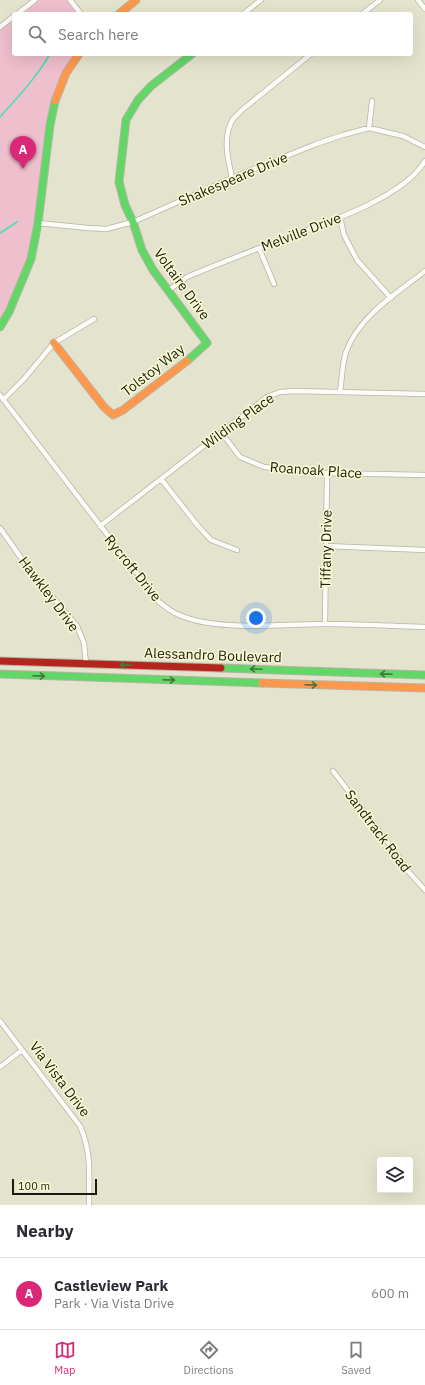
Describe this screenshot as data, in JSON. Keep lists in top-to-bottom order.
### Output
{
  "streets": {
    "street": [
      "Shakespeare Drive",
      "Melville Drive",
      "Voltaire Drive",
      "Tolstoy Way",
      "Wilding Place",
      "Roanoak Place",
      "Tiffany Drive",
      "Rycroft Drive",
      "Hawkley Drive",
      "Alessandro Boulevard",
      "Sandtrack Road",
      "Via Vista Drive"
    ]
  },
  "crossings": [
    ["Shakespeare Drive", "Voltaire Drive"],
    ["Melville Drive", "Voltaire Drive"],
    ["Voltaire Drive", "Tolstoy Way"],
    ["Wilding Place", "Roanoak Place"],
    ["Wilding Place", "Rycroft Drive"],
    ["Roanoak Place", "Tiffany Drive"],
    ["Tiffany Drive", "Rycroft Drive"],
    ["Hawkley Drive", "Alessandro Boulevard"]
  ],
  "scale_bar": "100 m",
  "page": {
    "search": "Search here",
    "pins": "A",
    "scale": "100 m",
    "heading": "Nearby",
    "list": [
      {
        "mark": "A",
        "name": "Castleview Park",
        "note": "Park · Via Vista Drive",
        "value": "600 m"
      }
    ],
    "nav": ["Map", "Directions", "Saved"]
  }
}
